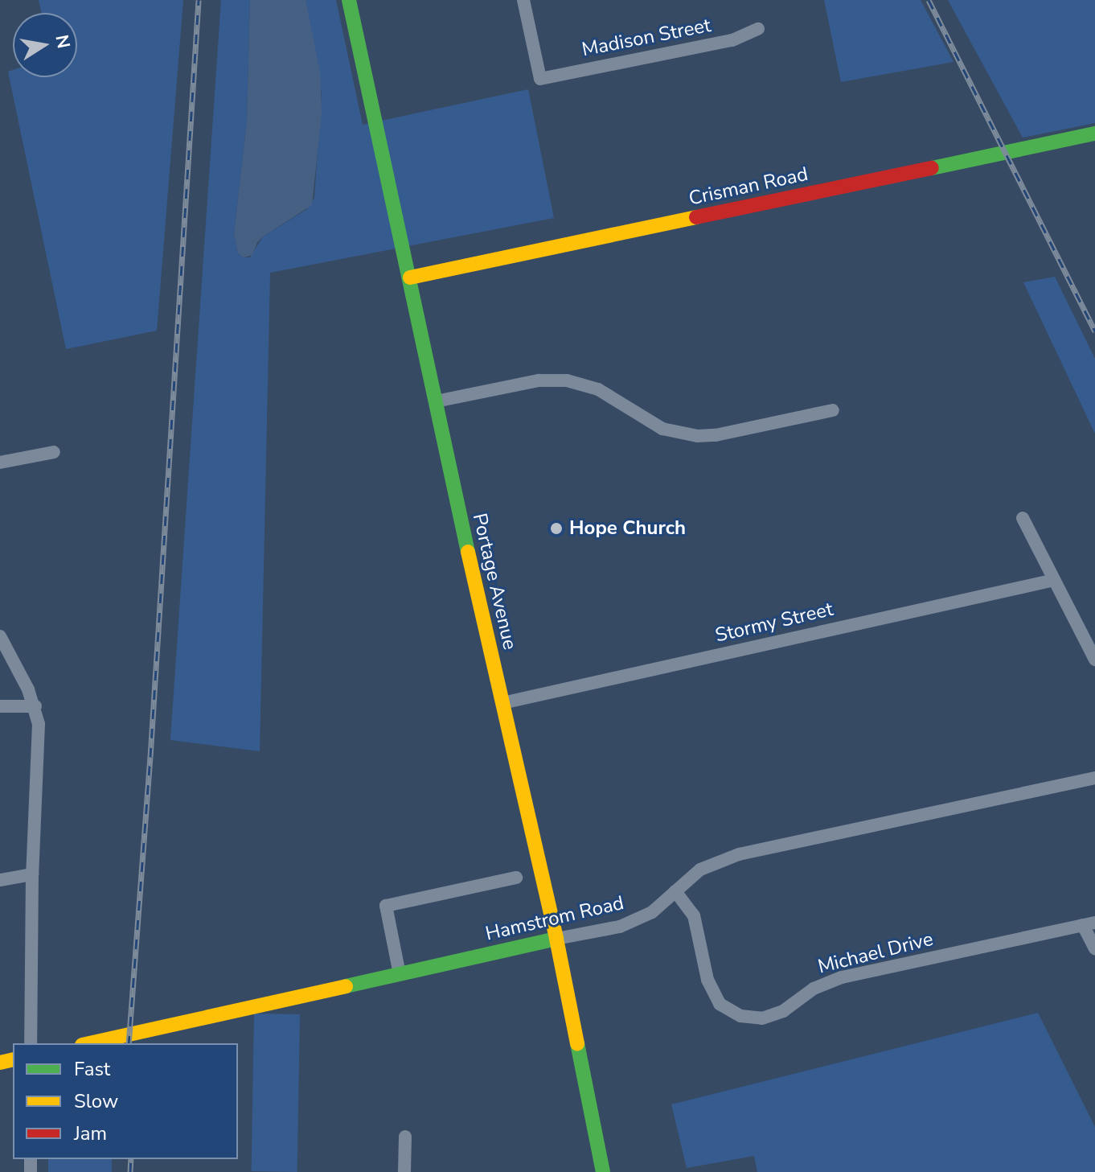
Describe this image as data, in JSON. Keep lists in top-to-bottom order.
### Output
{
  "streets": {
    "street": [
      "Madison Street",
      "Crisman Road",
      "Portage Avenue",
      "Stormy Street",
      "Hamstrom Road",
      "Michael Drive"
    ]
  },
  "crossings": [
    ["Crisman Road", "Portage Avenue"],
    ["Portage Avenue", "Stormy Street"],
    ["Portage Avenue", "Hamstrom Road"],
    ["Hamstrom Road", "Michael Drive"]
  ],
  "places": ["Hope Church"],
  "legend": ["Fast", "Slow", "Jam"],
  "north": "right"
}
